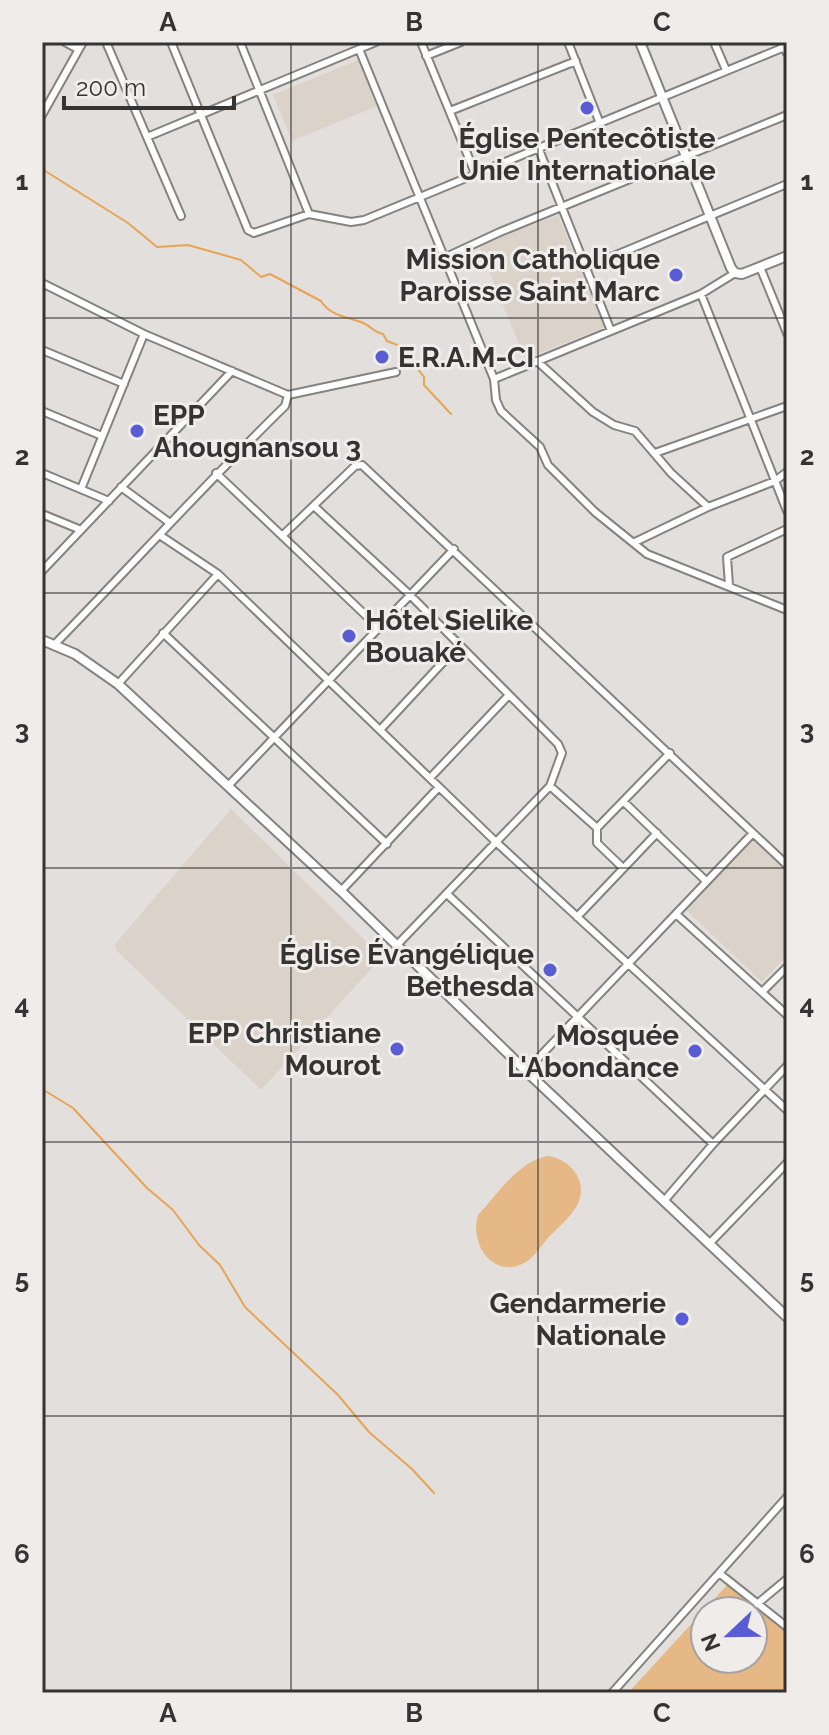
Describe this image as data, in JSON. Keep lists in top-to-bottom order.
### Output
{
  "places": [
    "Église Pentecôtiste Unie Internationale",
    "Mission Catholique Paroisse Saint Marc",
    "E.R.A.M-CI",
    "EPP Ahougnansou 3",
    "Hôtel Sielike Bouaké",
    "Église Évangélique Bethesda",
    "EPP Christiane Mourot",
    "Mosquée L'Abondance",
    "Gendarmerie Nationale"
  ],
  "scale_bar": "200 m",
  "north": "left",
  "grid": {
    "columns": ["A", "B", "C"],
    "rows": [
      "1",
      "2",
      "3",
      "4",
      "5",
      "6"
    ]
  }
}
